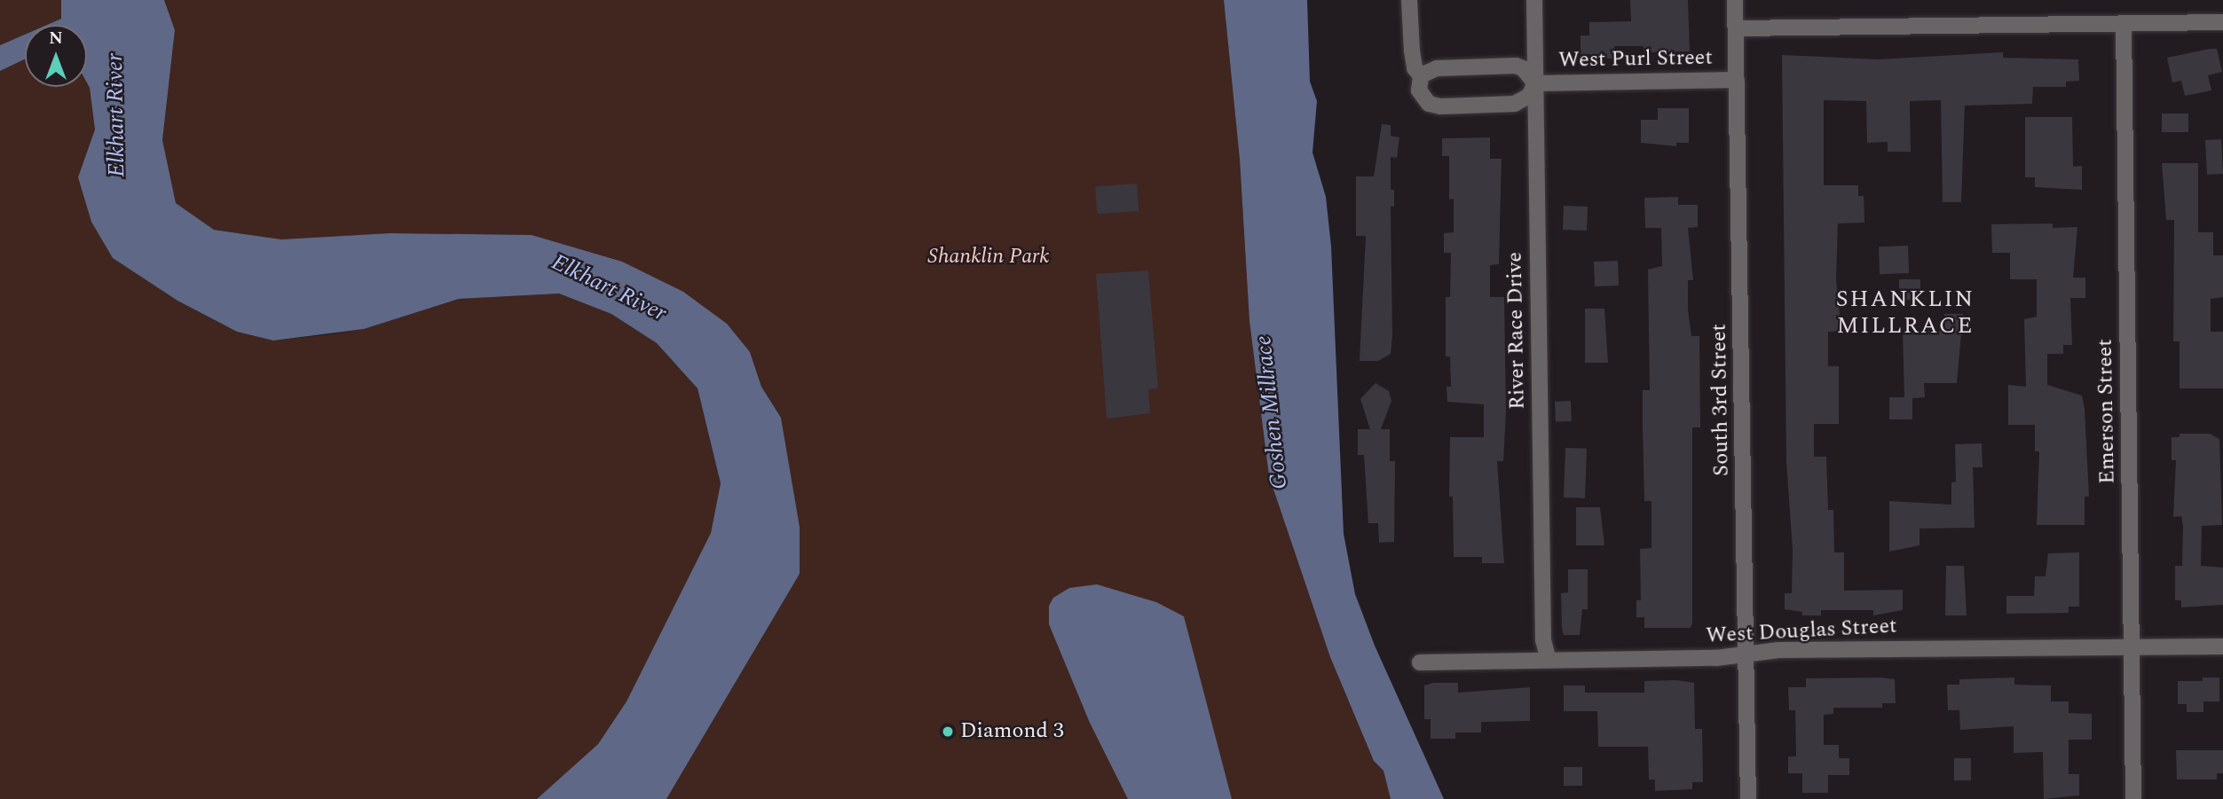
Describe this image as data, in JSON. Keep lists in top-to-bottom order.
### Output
{
  "streets": {
    "street": [
      "West Purl Street",
      "River Race Drive",
      "South 3rd Street",
      "Emerson Street",
      "West Douglas Street"
    ]
  },
  "crossings": [
    ["West Purl Street", "River Race Drive"],
    ["West Purl Street", "South 3rd Street"],
    ["West Purl Street", "Emerson Street"],
    ["River Race Drive", "West Douglas Street"],
    ["South 3rd Street", "West Douglas Street"],
    ["Emerson Street", "West Douglas Street"]
  ],
  "districts": ["SHANKLIN MILLRACE"],
  "water": ["Elkhart River", "Goshen Millrace"],
  "parks": ["Shanklin Park"],
  "places": ["Diamond 3"],
  "north": "top"
}
